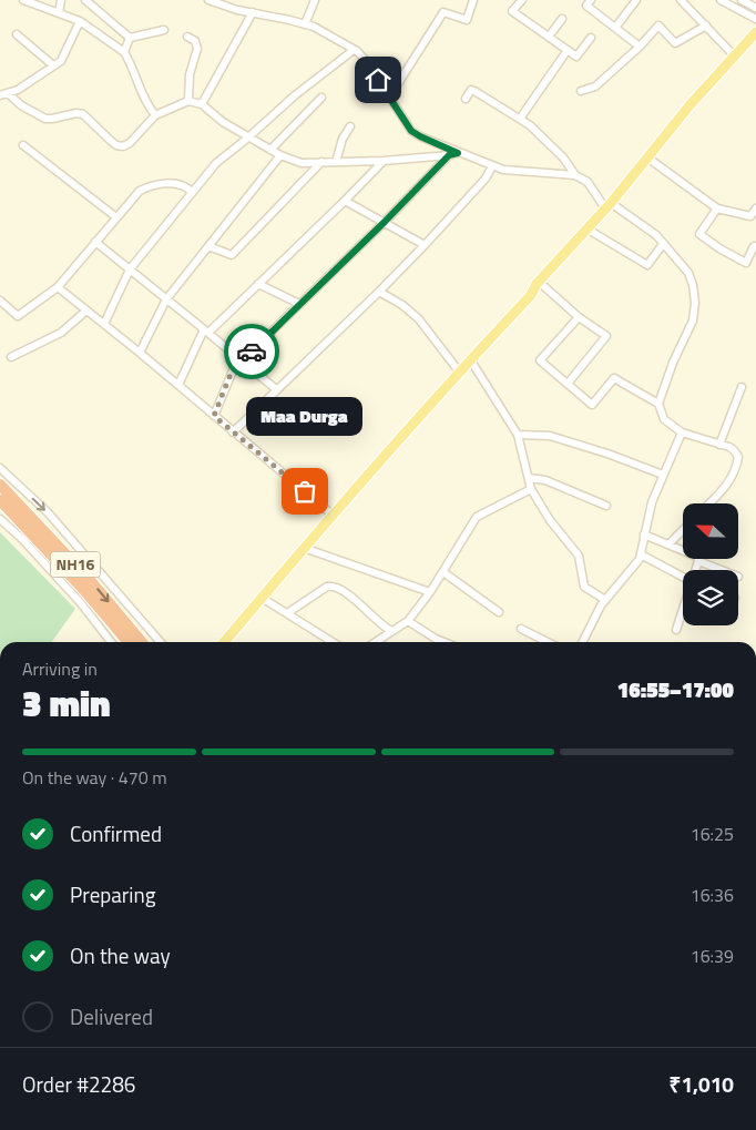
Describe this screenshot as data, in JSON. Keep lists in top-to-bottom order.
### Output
{
  "streets": {
    "highway": ["NH16"]
  },
  "places": ["Maa Durga"],
  "north": "left",
  "page": {
    "bubble": "Maa Durga",
    "heading": ["3 min", "Arriving in", "16:55–17:00"],
    "panel": ["Order #2286", "₹1,010"],
    "bar": "On the way · 470 m",
    "list": [
      ["Confirmed", "16:25"],
      ["Preparing", "16:36"],
      ["On the way", "16:39"],
      "Delivered"
    ]
  }
}
